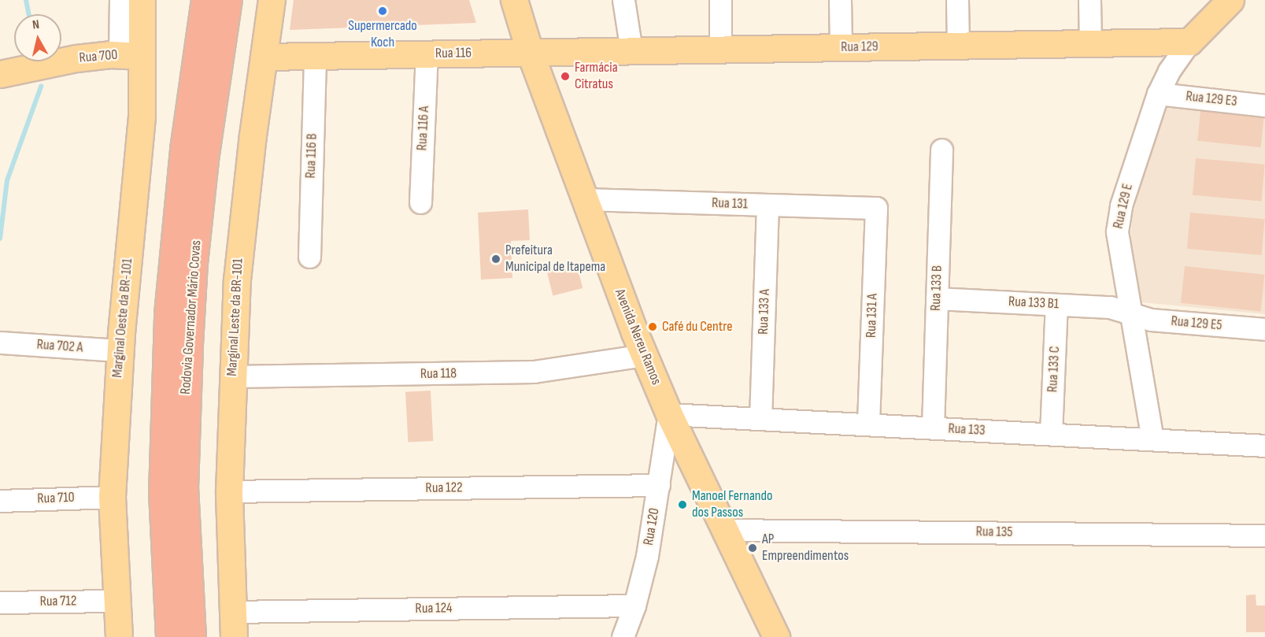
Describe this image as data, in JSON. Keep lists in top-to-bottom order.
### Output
{
  "streets": {
    "highway": ["Rodovia Governador Mário Covas"],
    "main road": [
      "Rua 129",
      "Rua 116",
      "Rua 700",
      "Rua 129 E",
      "Marginal Leste da BR-101",
      "Marginal Oeste da BR-101",
      "Avenida Nereu Ramos"
    ],
    "street": [
      "Rua 129 E3",
      "Rua 116 A",
      "Rua 116 B",
      "Rua 131",
      "Rua 133 B",
      "Rua 133 B1",
      "Rua 133 A",
      "Rua 131 A",
      "Rua 129 E5",
      "Rua 702 A",
      "Rua 133 C",
      "Rua 118",
      "Rua 133",
      "Rua 122",
      "Rua 710",
      "Rua 120",
      "Rua 135",
      "Rua 712",
      "Rua 124"
    ]
  },
  "crossings": [
    ["Rua 129", "Rua 116"],
    ["Rua 129", "Rua 129 E"],
    ["Rua 129", "Avenida Nereu Ramos"],
    ["Rua 116", "Rua 116 A"],
    ["Rua 116", "Rua 116 B"],
    ["Rua 116", "Marginal Leste da BR-101"],
    ["Rua 116", "Avenida Nereu Ramos"],
    ["Rua 700", "Marginal Oeste da BR-101"],
    ["Rua 129 E3", "Rua 129 E"],
    ["Rua 131", "Rua 133 A"],
    ["Rua 131", "Rua 131 A"],
    ["Rua 131", "Avenida Nereu Ramos"],
    ["Rua 129 E", "Rua 133 B1"],
    ["Rua 129 E", "Rua 129 E5"],
    ["Rua 129 E", "Rua 133"],
    ["Rua 133 B", "Rua 133 B1"],
    ["Rua 133 B", "Rua 133"],
    ["Rua 133 B1", "Rua 129 E5"],
    ["Rua 133 B1", "Rua 133 C"],
    ["Rua 133 A", "Rua 133"],
    ["Rua 131 A", "Rua 133"],
    ["Marginal Leste da BR-101", "Rua 118"],
    ["Marginal Leste da BR-101", "Rua 122"],
    ["Marginal Leste da BR-101", "Rua 124"],
    ["Marginal Oeste da BR-101", "Rua 702 A"],
    ["Marginal Oeste da BR-101", "Rua 710"],
    ["Marginal Oeste da BR-101", "Rua 712"],
    ["Avenida Nereu Ramos", "Rua 118"],
    ["Avenida Nereu Ramos", "Rua 133"],
    ["Avenida Nereu Ramos", "Rua 120"],
    ["Avenida Nereu Ramos", "Rua 135"],
    ["Rua 133 C", "Rua 133"],
    ["Rua 133", "Rua 120"],
    ["Rua 122", "Rua 120"],
    ["Rua 120", "Rua 124"]
  ],
  "places": [
    "Supermercado Koch",
    "Farmácia Citratus",
    "Prefeitura Municipal de Itapema",
    "Café du Centre",
    "Manoel Fernando dos Passos",
    "AP Empreendimentos"
  ],
  "north": "top"
}
